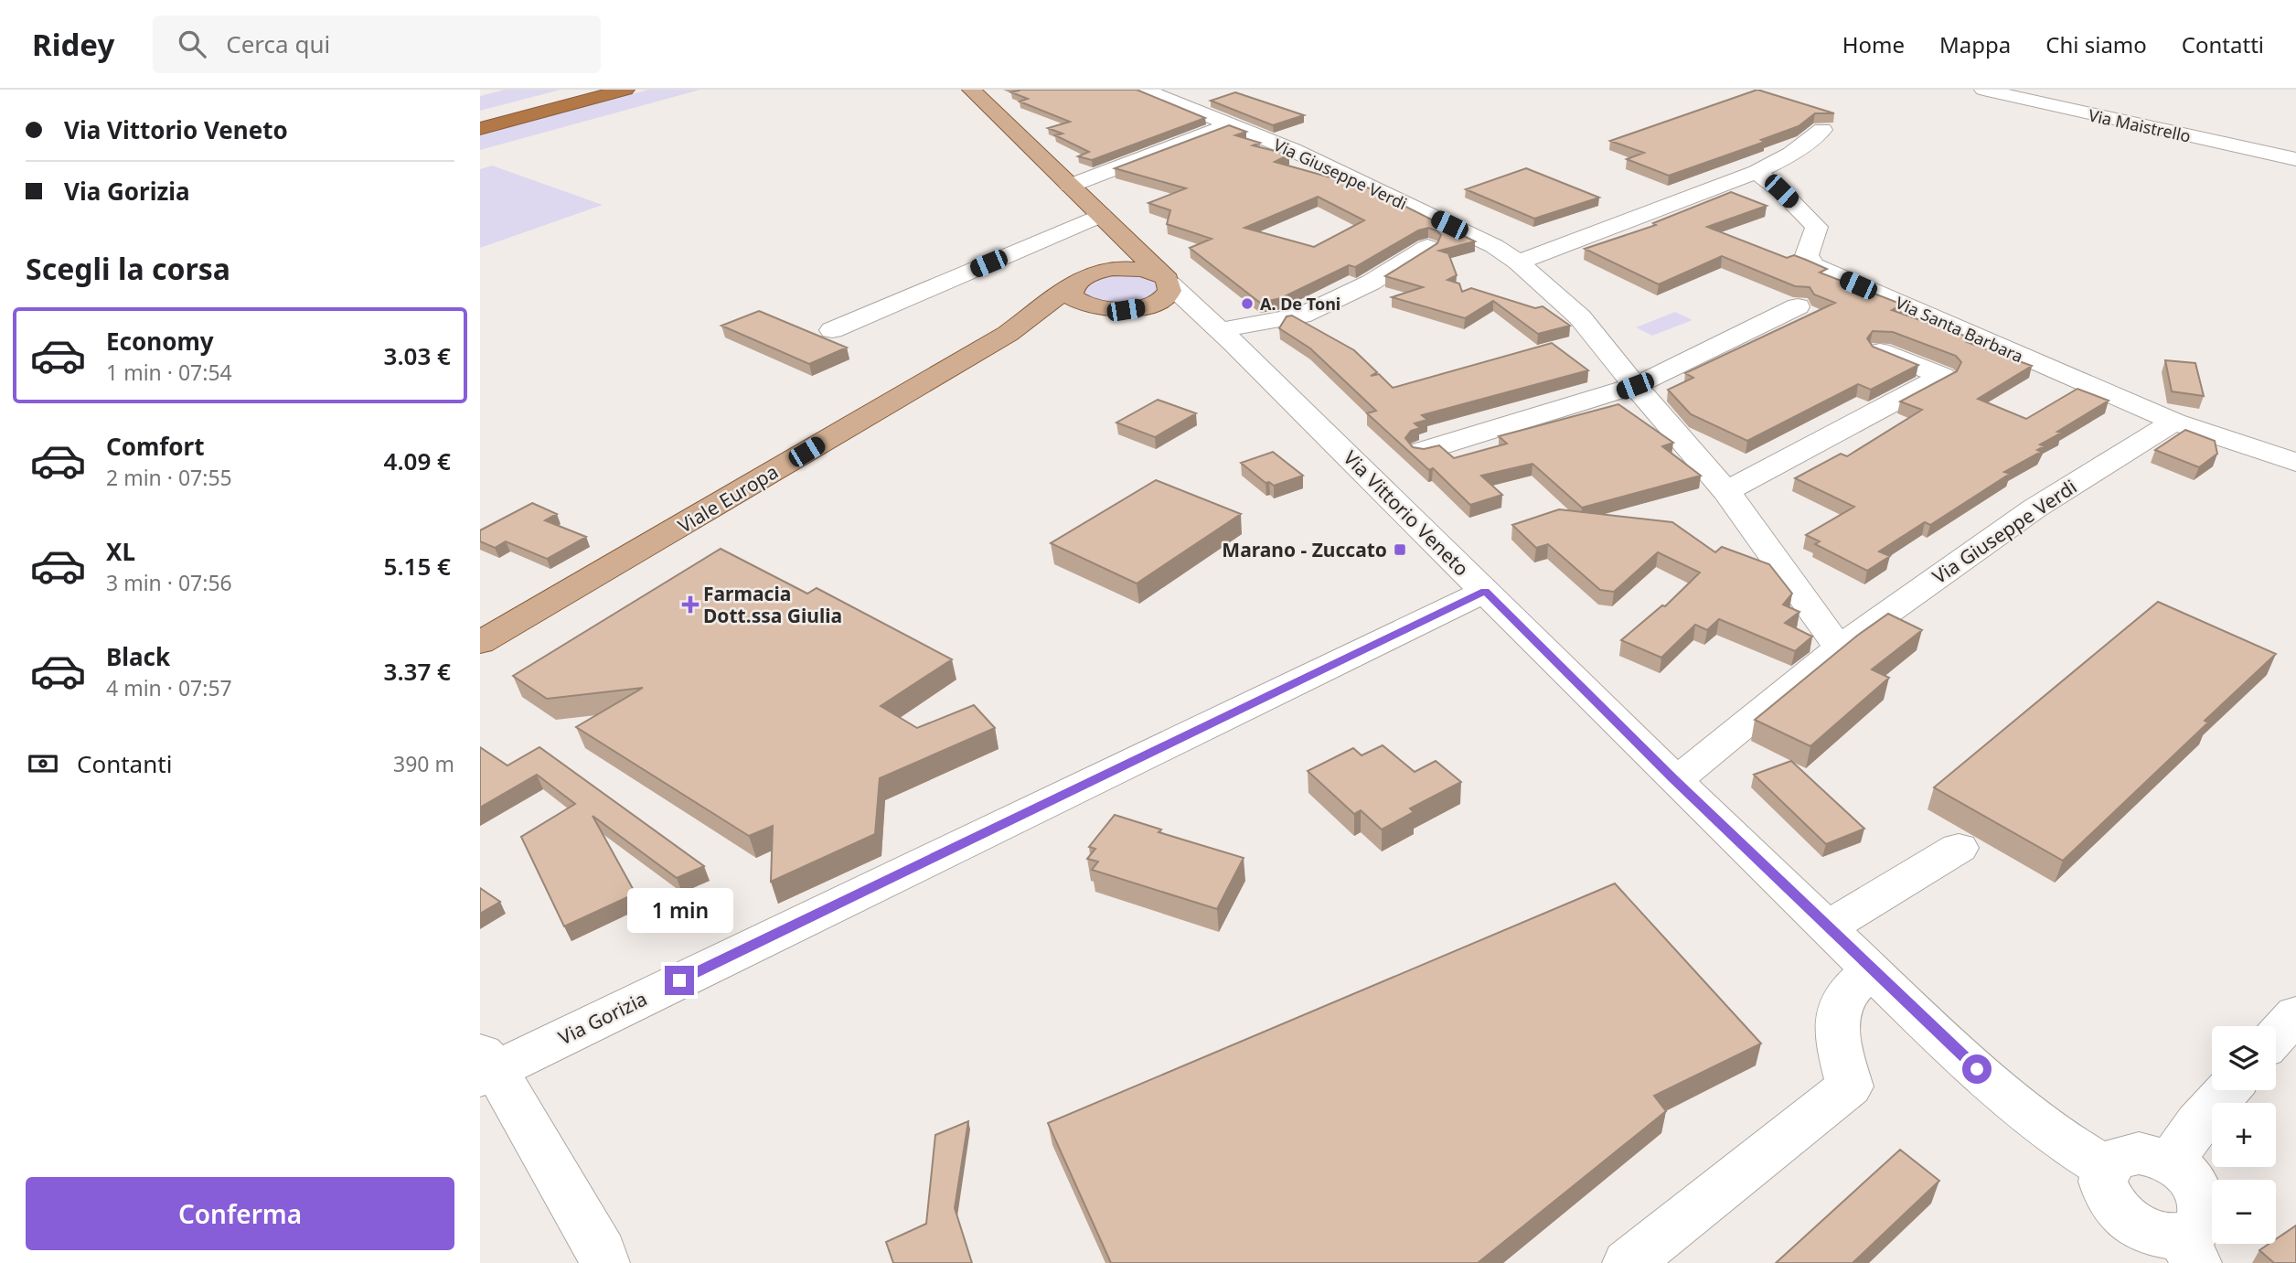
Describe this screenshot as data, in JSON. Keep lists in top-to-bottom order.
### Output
{
  "streets": {
    "main road": ["Viale Europa", "Via Vittorio Veneto"],
    "street": [
      "Via Maistrello",
      "Via Giuseppe Verdi",
      "Via Santa Barbara",
      "Via Gorizia"
    ]
  },
  "crossings": [
    ["Via Giuseppe Verdi", "Via Santa Barbara"],
    ["Via Giuseppe Verdi", "Via Vittorio Veneto"],
    ["Viale Europa", "Via Vittorio Veneto"],
    ["Via Vittorio Veneto", "Via Gorizia"]
  ],
  "places": {
    "other": ["A. De Toni"],
    "transit": ["Marano - Zuccato"],
    "health": ["Farmacia Dott.ssa Giulia"]
  },
  "page": {
    "header": "Ridey",
    "search": "Cerca qui",
    "nav": [
      "Home",
      "Mappa",
      "Chi siamo",
      "Contatti"
    ],
    "banner": ["Via Vittorio Veneto", "Via Gorizia"],
    "heading": "Scegli la corsa",
    "list": [
      {
        "name": "Economy",
        "note": "1 min · 07:54",
        "value": "3.03 €"
      },
      {
        "name": "Comfort",
        "note": "2 min · 07:55",
        "value": "4.09 €"
      },
      {
        "name": "XL",
        "note": "3 min · 07:56",
        "value": "5.15 €"
      },
      {
        "name": "Black",
        "note": "4 min · 07:57",
        "value": "3.37 €"
      }
    ],
    "pay": ["Contanti", "390 m"],
    "bubble": "1 min",
    "map_buttons": ["+", "−"],
    "buttons": "Conferma"
  }
}
